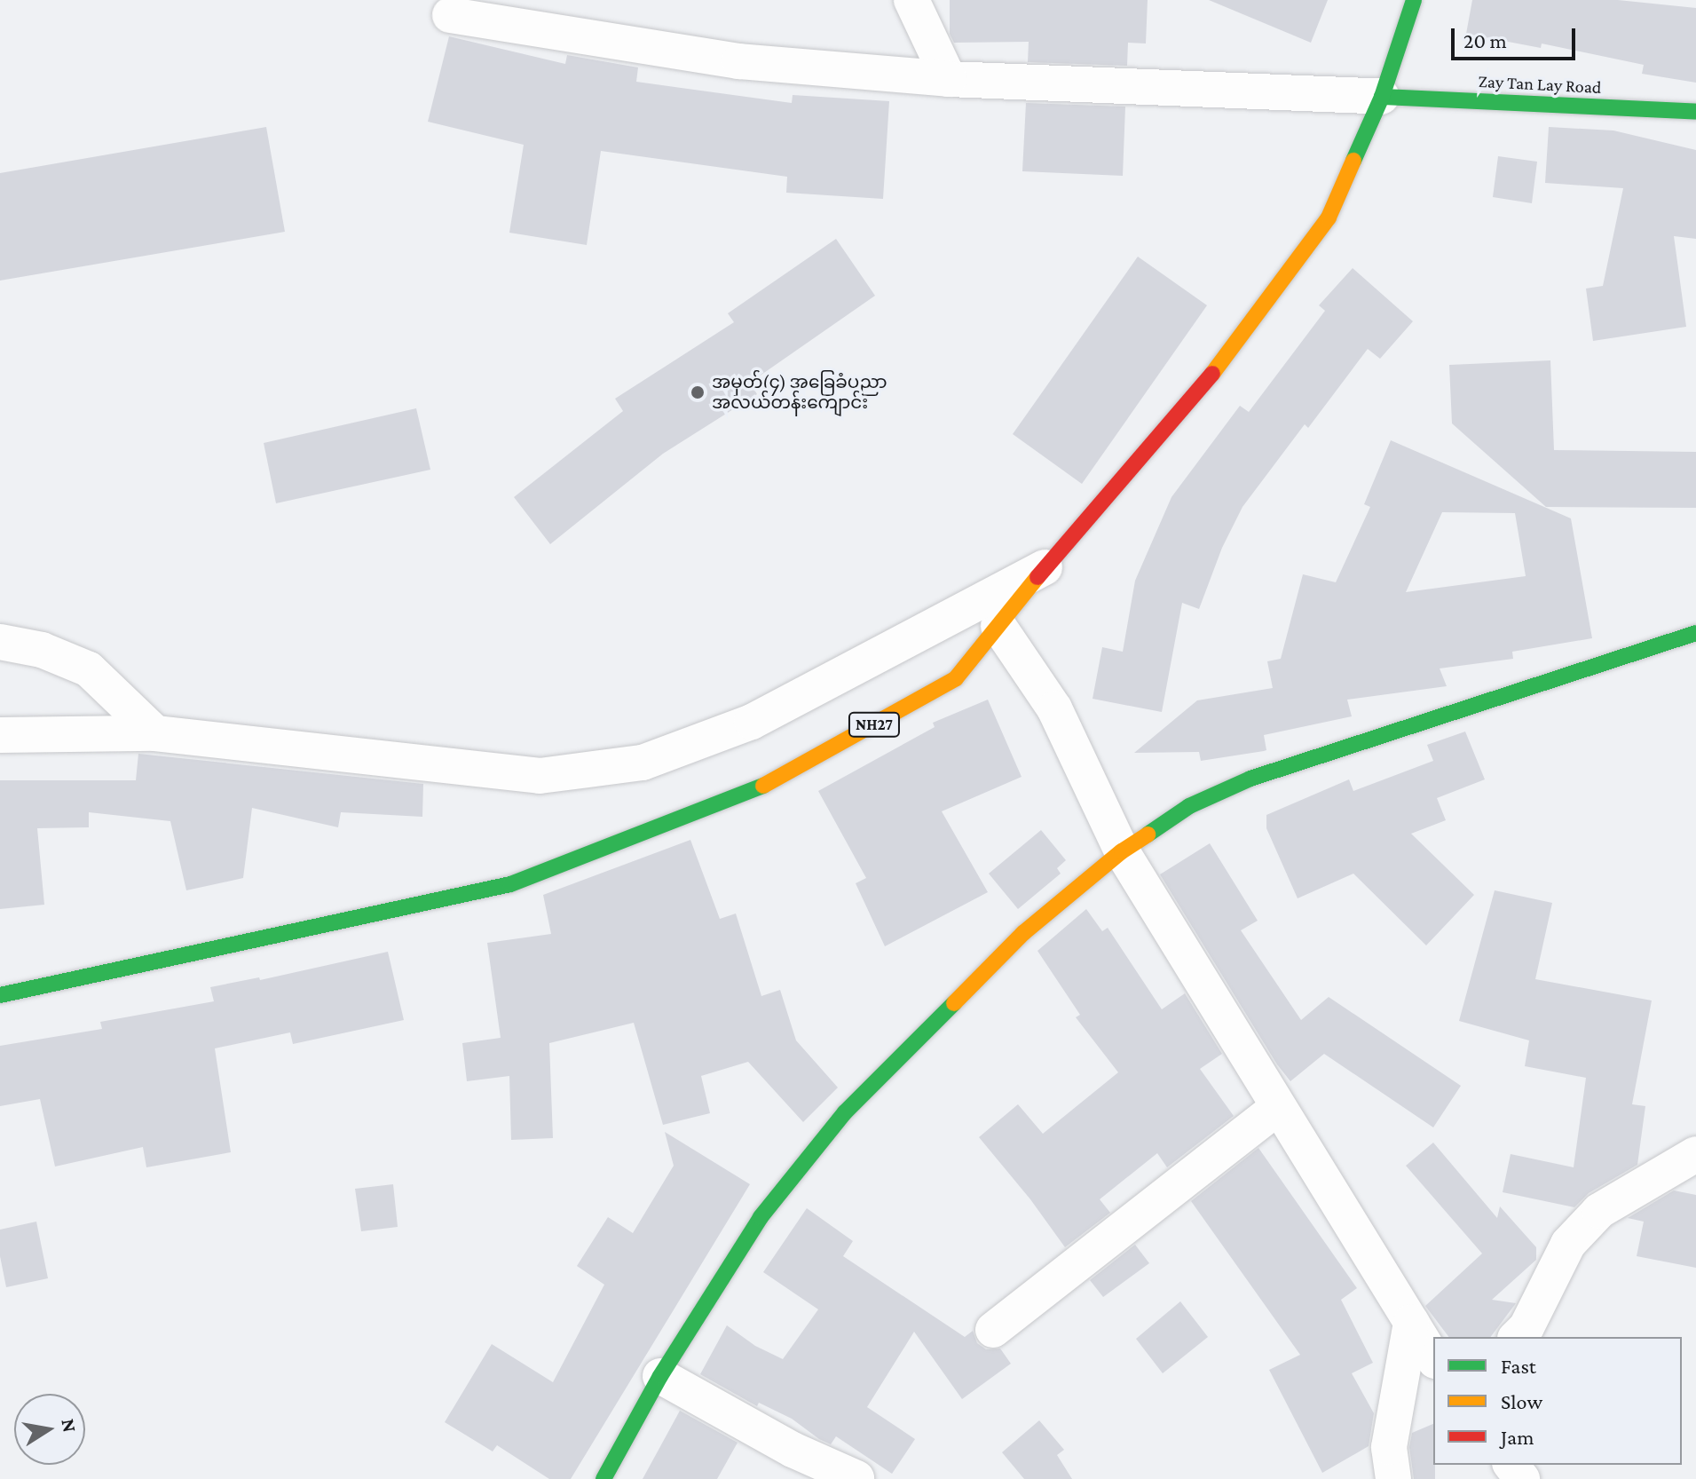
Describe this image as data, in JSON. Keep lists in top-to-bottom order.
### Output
{
  "streets": {
    "main road": ["Zay Tan Lay Road", "NH27"]
  },
  "crossings": [
    ["Zay Tan Lay Road", "NH27"]
  ],
  "places": ["အမှတ်(၄) အခြေခံပညာ အလယ်တန်းကျောင်း"],
  "legend": ["Fast", "Slow", "Jam"],
  "scale_bar": "20 m",
  "north": "right"
}
